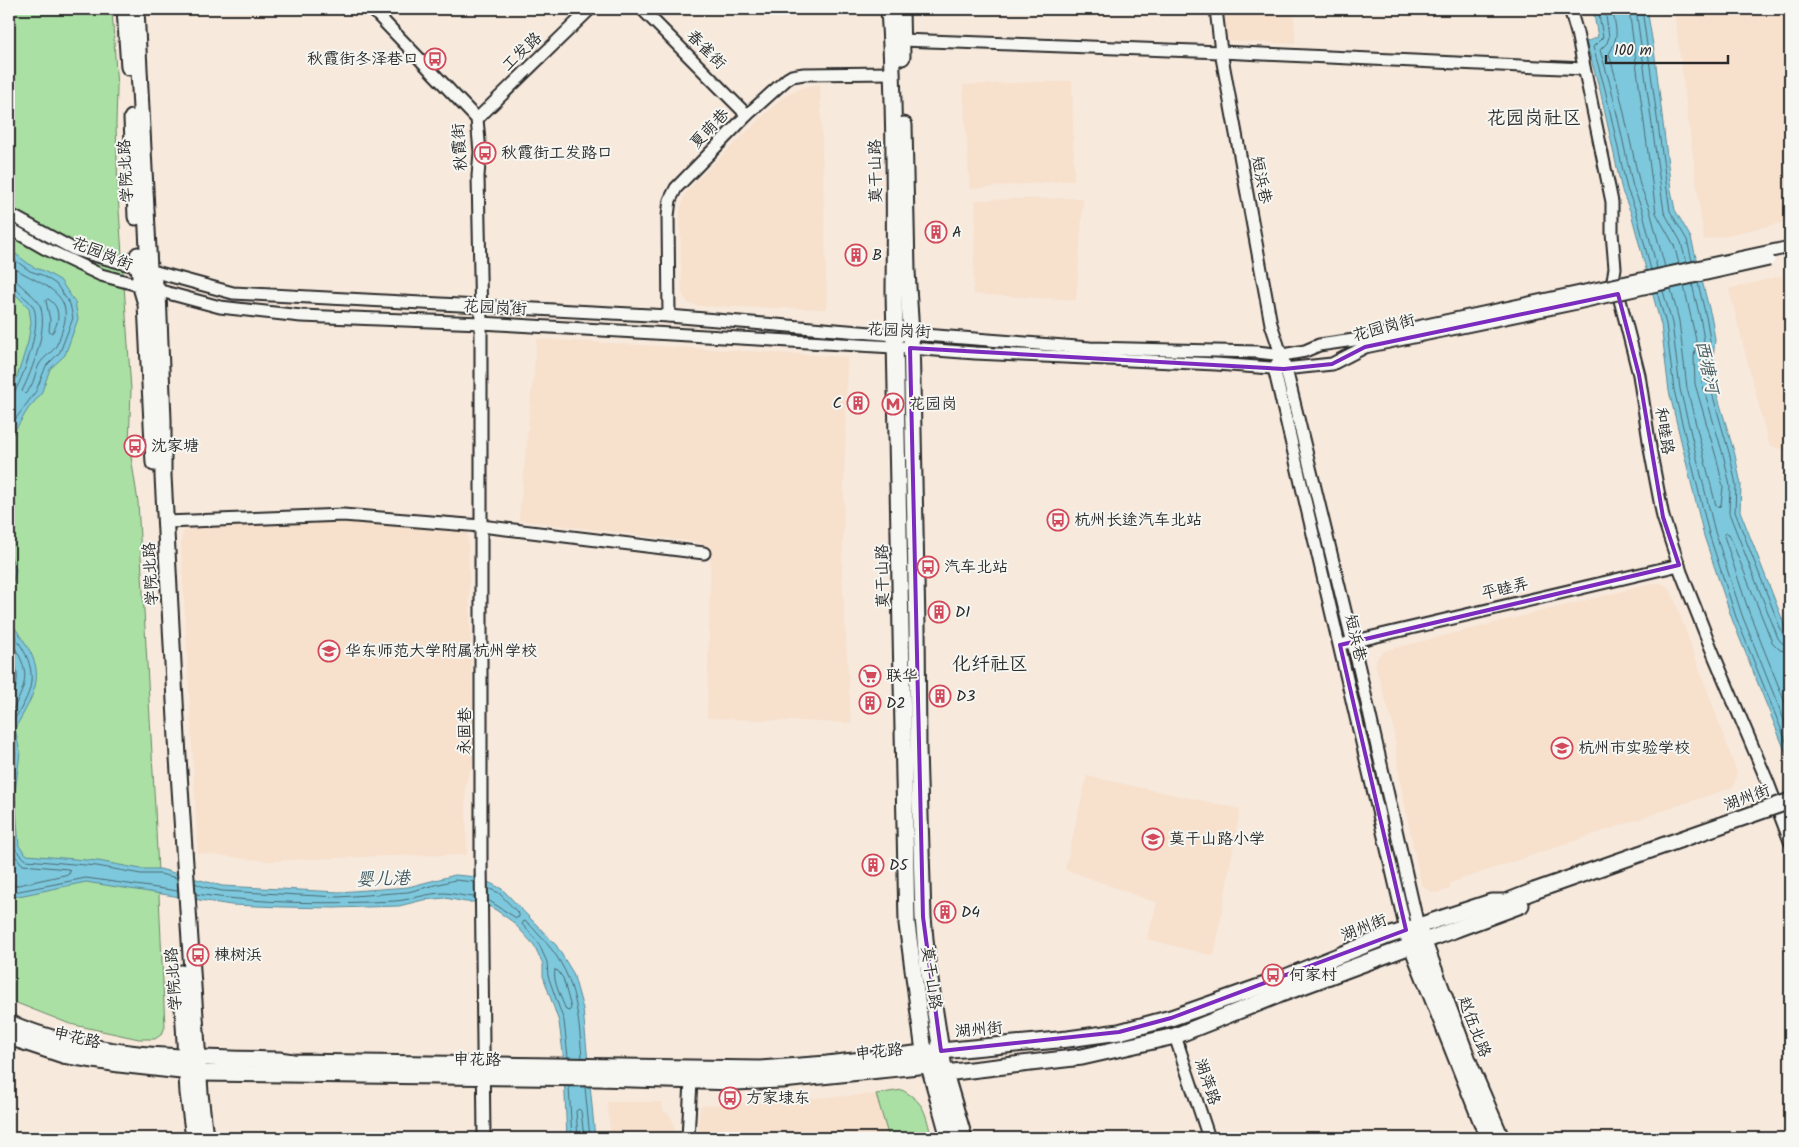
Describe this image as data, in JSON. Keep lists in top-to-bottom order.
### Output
{
  "streets": {
    "main road": [
      "学院北路",
      "莫干山路",
      "湖州街",
      "赵伍北路",
      "申花路"
    ],
    "street": [
      "春雀街",
      "工发路",
      "夏萌巷",
      "秋霞街",
      "短浜巷",
      "花园岗街",
      "和睦路",
      "平睦弄",
      "永固巷",
      "湖萍路"
    ]
  },
  "crossings": [
    ["春雀街", "夏萌巷"],
    ["工发路", "秋霞街"],
    ["夏萌巷", "莫干山路"],
    ["夏萌巷", "花园岗街"],
    ["秋霞街", "花园岗街"],
    ["秋霞街", "永固巷"],
    ["学院北路", "花园岗街"],
    ["学院北路", "申花路"],
    ["莫干山路", "花园岗街"],
    ["莫干山路", "湖州街"],
    ["莫干山路", "申花路"],
    ["短浜巷", "花园岗街"],
    ["短浜巷", "平睦弄"],
    ["短浜巷", "湖州街"],
    ["短浜巷", "赵伍北路"],
    ["花园岗街", "永固巷"],
    ["和睦路", "平睦弄"],
    ["永固巷", "申花路"],
    ["湖州街", "赵伍北路"],
    ["湖州街", "申花路"],
    ["湖州街", "湖萍路"]
  ],
  "districts": ["花园岗社区", "化纤社区"],
  "water": ["西塘河", "婴儿港"],
  "places": {
    "bus stop": [
      "秋霞街冬泽巷口",
      "秋霞街工发路口",
      "沈家塘",
      "杭州长途汽车北站",
      "汽车北站",
      "楝树浜",
      "何家村",
      "方家埭东"
    ],
    "building": [
      "A",
      "B",
      "C",
      "D1",
      "D3",
      "D2",
      "D5",
      "D4"
    ],
    "metro station": ["花园岗"],
    "school or university": ["华东师范大学附属杭州学校", "杭州市实验学校", "莫干山路小学"],
    "supermarket": ["联华"]
  },
  "scale_bar": "100 m"
}
